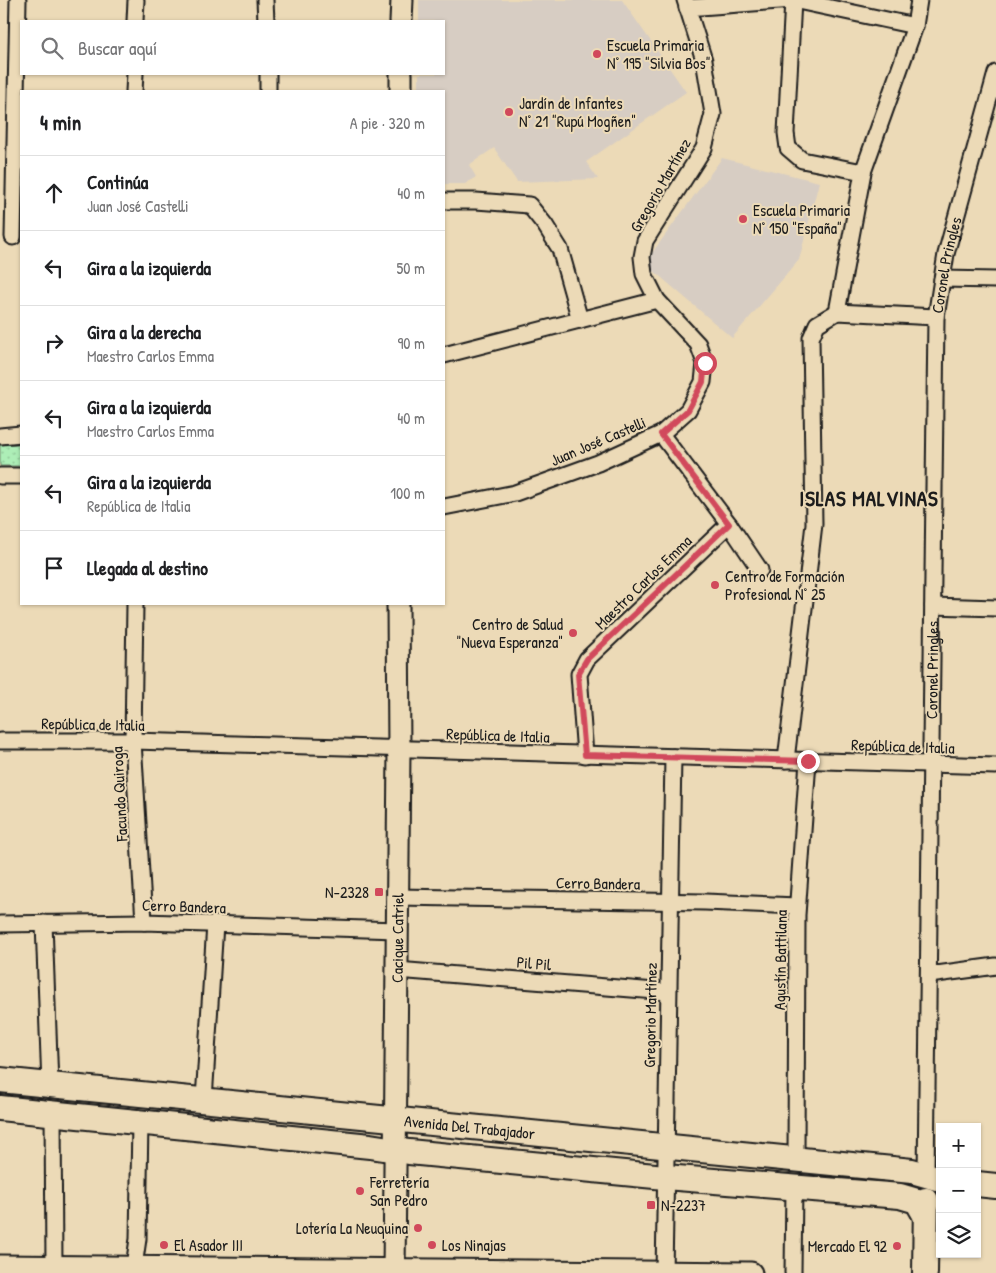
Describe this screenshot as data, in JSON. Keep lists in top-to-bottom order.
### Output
{
  "streets": {
    "main road": ["Coronel Pringles", "Cacique Catriel", "Avenida Del Trabajador"],
    "street": [
      "Gregorio Martínez",
      "Juan José Castelli",
      "Maestro Carlos Emma",
      "República de Italia",
      "Facundo Quiroga",
      "Cerro Bandera",
      "Agustín Battilana",
      "Pil Pil"
    ]
  },
  "crossings": [
    ["Gregorio Martínez", "Juan José Castelli"],
    ["Gregorio Martínez", "República de Italia"],
    ["Gregorio Martínez", "Cerro Bandera"],
    ["Gregorio Martínez", "Pil Pil"],
    ["Gregorio Martínez", "Avenida Del Trabajador"],
    ["Coronel Pringles", "República de Italia"],
    ["Coronel Pringles", "Avenida Del Trabajador"],
    ["Maestro Carlos Emma", "República de Italia"],
    ["República de Italia", "Facundo Quiroga"],
    ["República de Italia", "Cacique Catriel"],
    ["República de Italia", "Agustín Battilana"],
    ["Facundo Quiroga", "Cerro Bandera"],
    ["Cerro Bandera", "Cacique Catriel"],
    ["Cerro Bandera", "Agustín Battilana"],
    ["Cacique Catriel", "Pil Pil"],
    ["Cacique Catriel", "Avenida Del Trabajador"],
    ["Agustín Battilana", "Avenida Del Trabajador"]
  ],
  "districts": ["ISLAS MALVINAS"],
  "places": {
    "other": [
      "Escuela Primaria N° 195 \"Silvia Bos\"",
      "Jardín de Infantes N° 21 \"Rupú Mogñen\"",
      "Escuela Primaria N° 150 \"España\"",
      "Centro de Formación Profesional N° 25",
      "Centro de Salud \"Nueva Esperanza\"",
      "Ferretería San Pedro",
      "Lotería La Neuquina",
      "El Asador III",
      "Los Ninajas",
      "Mercado El 92"
    ],
    "transit": ["N-2328", "N-2237"]
  },
  "page": {
    "search": "Buscar aquí",
    "heading": ["4 min", "A pie · 320 m"],
    "list": [
      ["Continúa", "Juan José Castelli", "40 m"],
      ["Gira a la izquierda", "50 m"],
      ["Gira a la derecha", "Maestro Carlos Emma", "90 m"],
      ["Gira a la izquierda", "Maestro Carlos Emma", "40 m"],
      ["Gira a la izquierda", "República de Italia", "100 m"],
      "Llegada al destino"
    ],
    "map_buttons": ["+", "−"]
  }
}
